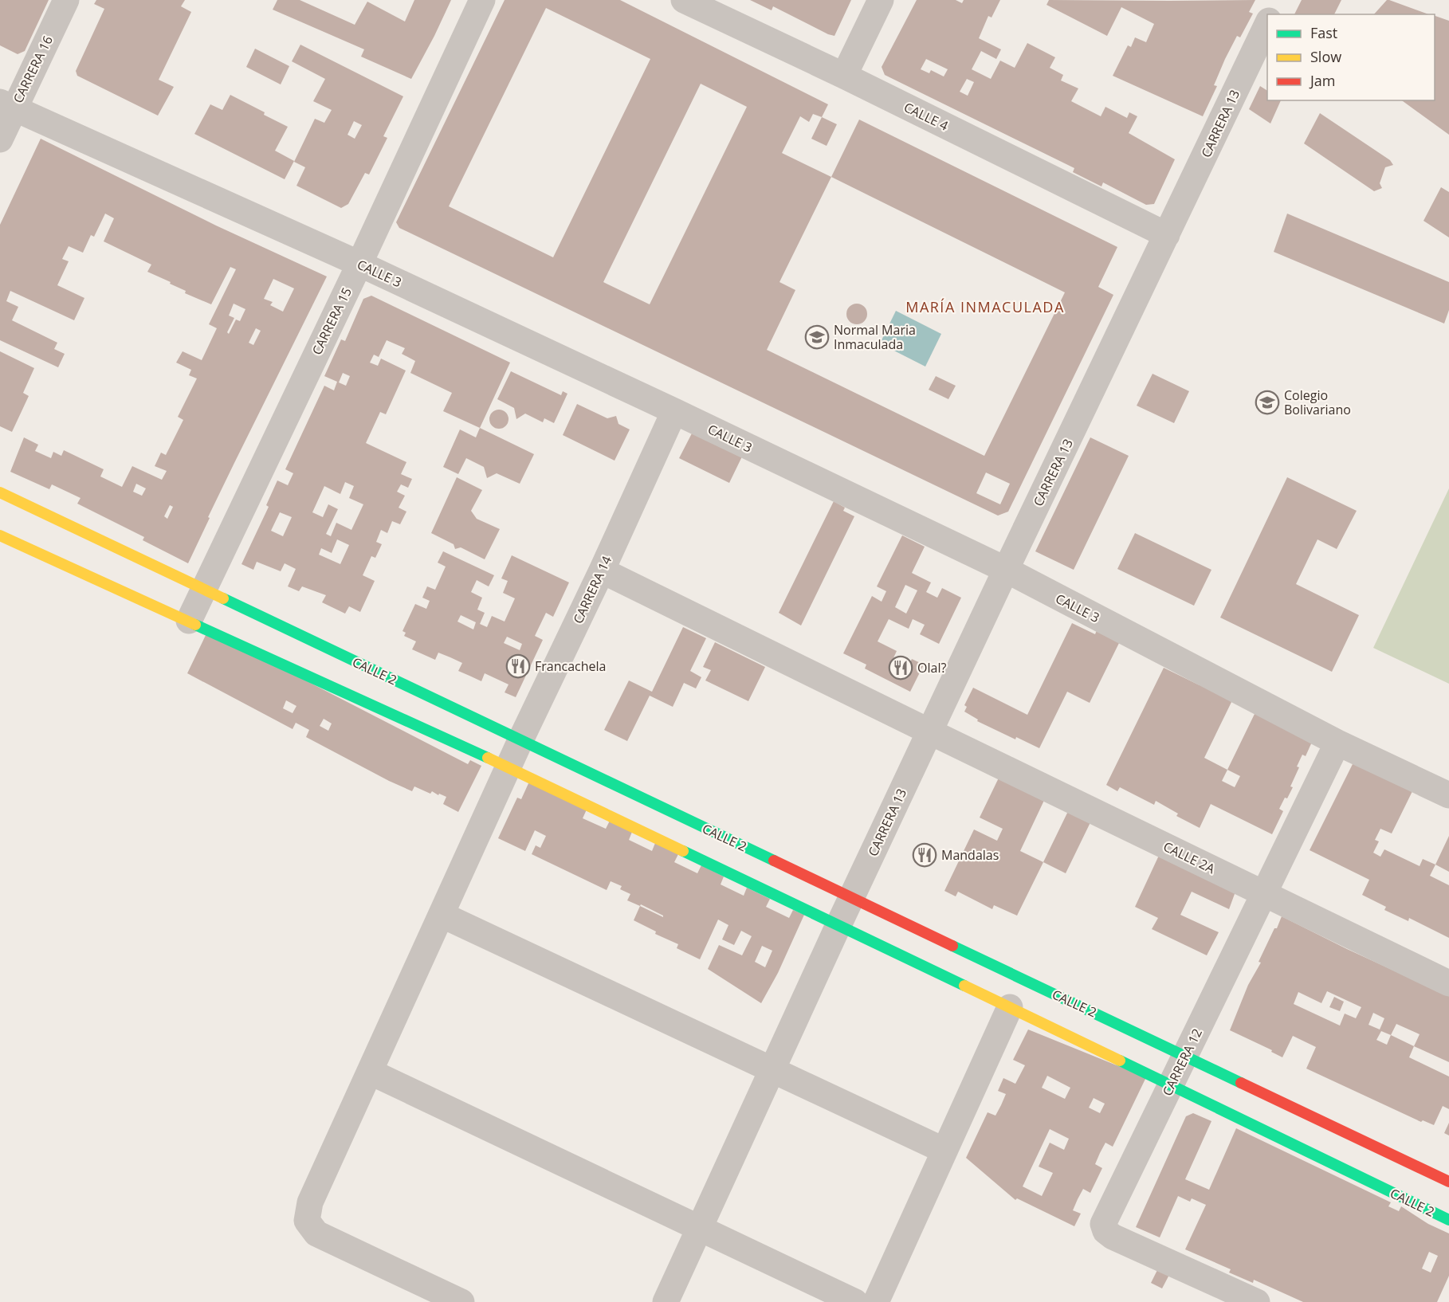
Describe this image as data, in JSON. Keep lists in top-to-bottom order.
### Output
{
  "streets": {
    "street": [
      "CARRERA 16",
      "CALLE 4",
      "CARRERA 13",
      "CALLE 3",
      "CARRERA 15",
      "CARRERA 14",
      "CALLE 2",
      "CALLE 2A",
      "CARRERA 12"
    ]
  },
  "crossings": [
    ["CARRERA 16", "CALLE 3"],
    ["CALLE 4", "CARRERA 13"],
    ["CARRERA 13", "CALLE 3"],
    ["CARRERA 13", "CALLE 2"],
    ["CARRERA 13", "CALLE 2A"],
    ["CALLE 3", "CARRERA 15"],
    ["CALLE 3", "CARRERA 14"],
    ["CALLE 3", "CARRERA 12"],
    ["CARRERA 15", "CALLE 2"],
    ["CARRERA 14", "CALLE 2"],
    ["CARRERA 14", "CALLE 2A"],
    ["CALLE 2", "CARRERA 12"],
    ["CALLE 2A", "CARRERA 12"]
  ],
  "districts": ["MARÍA INMACULADA"],
  "places": {
    "school or university": ["Normal Maria Inmaculada", "Colegio Bolivariano"],
    "restaurant": ["Francachela", "Olal?", "Mandalas"]
  },
  "legend": ["Fast", "Slow", "Jam"]
}
